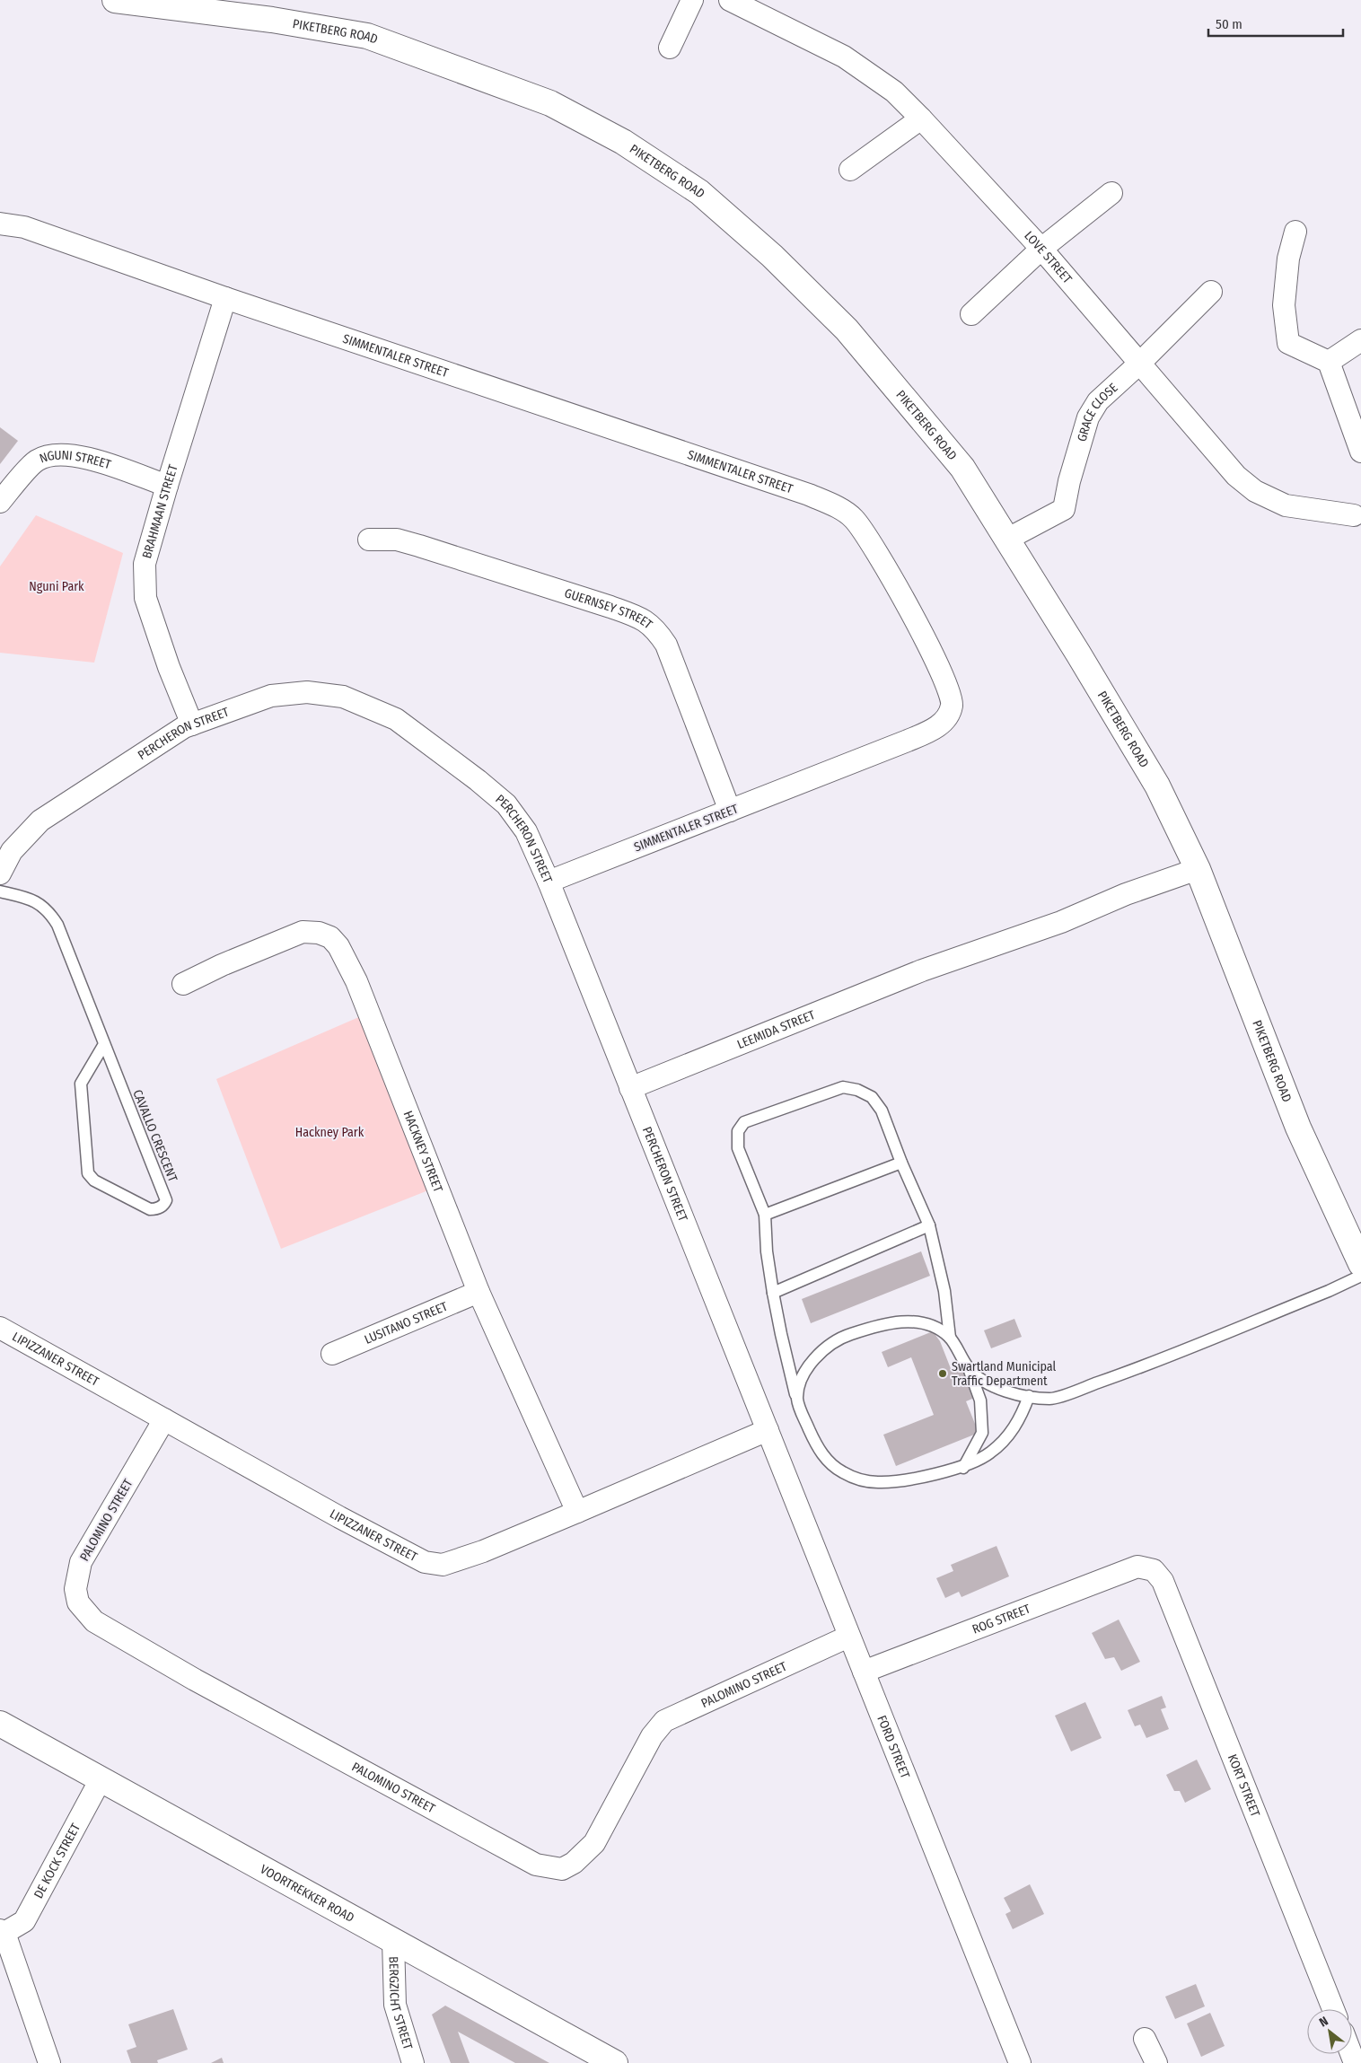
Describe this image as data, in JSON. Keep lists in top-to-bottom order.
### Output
{
  "streets": {
    "street": [
      "PIKETBERG ROAD",
      "LOVE STREET",
      "SIMMENTALER STREET",
      "GRACE CLOSE",
      "NGUNI STREET",
      "BRAHMAAN STREET",
      "GUERNSEY STREET",
      "PERCHERON STREET",
      "LEEMIDA STREET",
      "HACKNEY STREET",
      "LUSITANO STREET",
      "LIPIZZANER STREET",
      "PALOMINO STREET",
      "ROG STREET",
      "FORD STREET",
      "KORT STREET",
      "DE KOCK STREET",
      "VOORTREKKER ROAD",
      "BERGZICHT STREET"
    ],
    "lane": ["CAVALLO CRESCENT"]
  },
  "crossings": [
    ["PIKETBERG ROAD", "GRACE CLOSE"],
    ["PIKETBERG ROAD", "LEEMIDA STREET"],
    ["LOVE STREET", "GRACE CLOSE"],
    ["SIMMENTALER STREET", "BRAHMAAN STREET"],
    ["SIMMENTALER STREET", "GUERNSEY STREET"],
    ["SIMMENTALER STREET", "PERCHERON STREET"],
    ["NGUNI STREET", "BRAHMAAN STREET"],
    ["BRAHMAAN STREET", "PERCHERON STREET"],
    ["PERCHERON STREET", "LEEMIDA STREET"],
    ["PERCHERON STREET", "LIPIZZANER STREET"],
    ["PERCHERON STREET", "FORD STREET"],
    ["HACKNEY STREET", "LUSITANO STREET"],
    ["HACKNEY STREET", "LIPIZZANER STREET"],
    ["LIPIZZANER STREET", "PALOMINO STREET"],
    ["LIPIZZANER STREET", "FORD STREET"],
    ["PALOMINO STREET", "FORD STREET"],
    ["ROG STREET", "FORD STREET"],
    ["ROG STREET", "KORT STREET"],
    ["DE KOCK STREET", "VOORTREKKER ROAD"],
    ["VOORTREKKER ROAD", "BERGZICHT STREET"]
  ],
  "parks": ["Nguni Park", "Hackney Park"],
  "places": ["Swartland Municipal Traffic Department"],
  "scale_bar": "50 m",
  "north": "top left"
}
